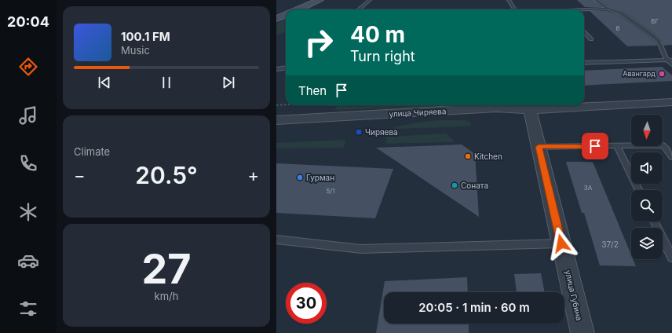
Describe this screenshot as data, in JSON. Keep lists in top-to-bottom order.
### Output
{
  "streets": {
    "street": ["улица Чиряева", "улица Губина"]
  },
  "crossings": [
    ["улица Чиряева", "улица Губина"]
  ],
  "places": {
    "other": [
      "Авангард",
      "Kitchen",
      "Гурман",
      "Соната"
    ],
    "transit": ["Чиряева"]
  },
  "house_numbers": [
    "6Г",
    "6",
    "3А",
    "5/1",
    "37/2"
  ],
  "north": "bottom",
  "page": {
    "tabs": "20:04",
    "turn": ["40 m", "Turn right"],
    "song": ["100.1 FM", "Music"],
    "then": "Then",
    "tile": [
      "Climate",
      ["27", "km/h"]
    ],
    "heat": ["−", "20.5°", "+"],
    "limit": "30",
    "trip": "20:05 · 1 min · 60 m"
  }
}
